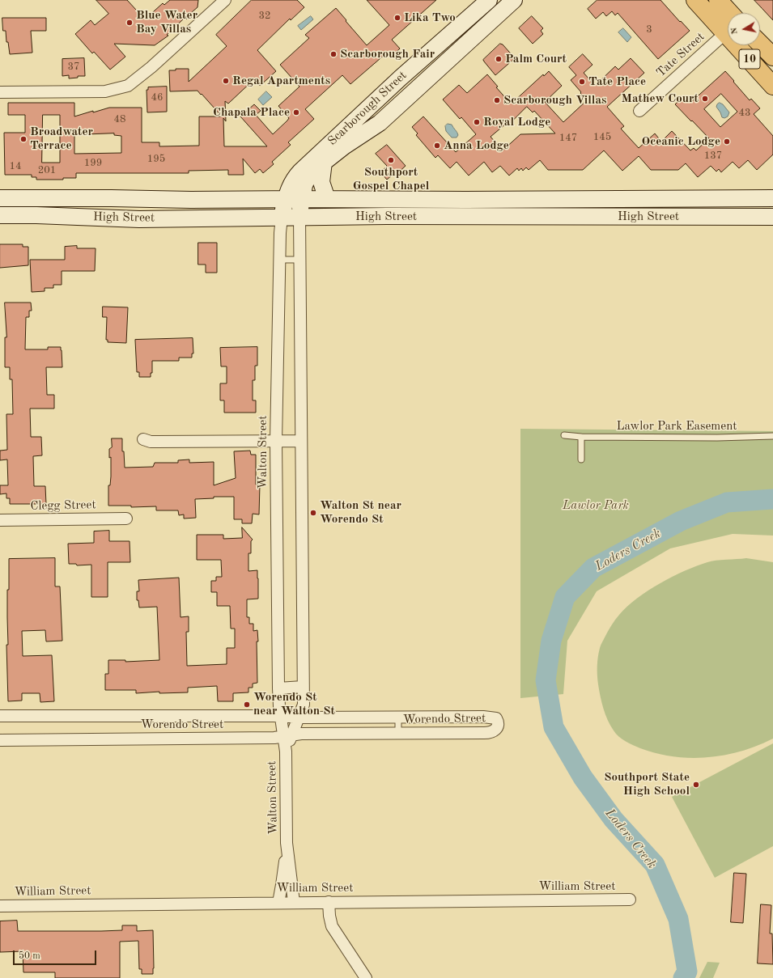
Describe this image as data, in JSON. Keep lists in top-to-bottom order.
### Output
{
  "streets": {
    "highway": ["10"],
    "main road": ["Scarborough Street", "High Street"],
    "street": [
      "Tate Street",
      "Walton Street",
      "Clegg Street",
      "Worendo Street",
      "William Street"
    ],
    "lane": ["Lawlor Park Easement"]
  },
  "crossings": [
    ["Tate Street", "10"],
    ["Scarborough Street", "High Street"],
    ["Scarborough Street", "Walton Street"],
    ["High Street", "Walton Street"],
    ["Walton Street", "Worendo Street"],
    ["Walton Street", "William Street"]
  ],
  "water": ["Loders Creek"],
  "parks": ["Lawlor Park"],
  "places": [
    "Lika Two",
    "Blue Water Bay Villas",
    "Scarborough Fair",
    "Palm Court",
    "Regal Apartments",
    "Tate Place",
    "Mathew Court",
    "Scarborough Villas",
    "Chapala Place",
    "Royal Lodge",
    "Broadwater Terrace",
    "Oceanic Lodge",
    "Anna Lodge",
    "Southport Gospel Chapel",
    "Walton St near Worendo St",
    "Worendo St near Walton St",
    "Southport State High School"
  ],
  "house_numbers": [
    "32",
    "3",
    "37",
    "46",
    "43",
    "48",
    "145",
    "147",
    "137",
    "195",
    "199",
    "14",
    "201"
  ],
  "scale_bar": "50 m",
  "north": "left"
}
